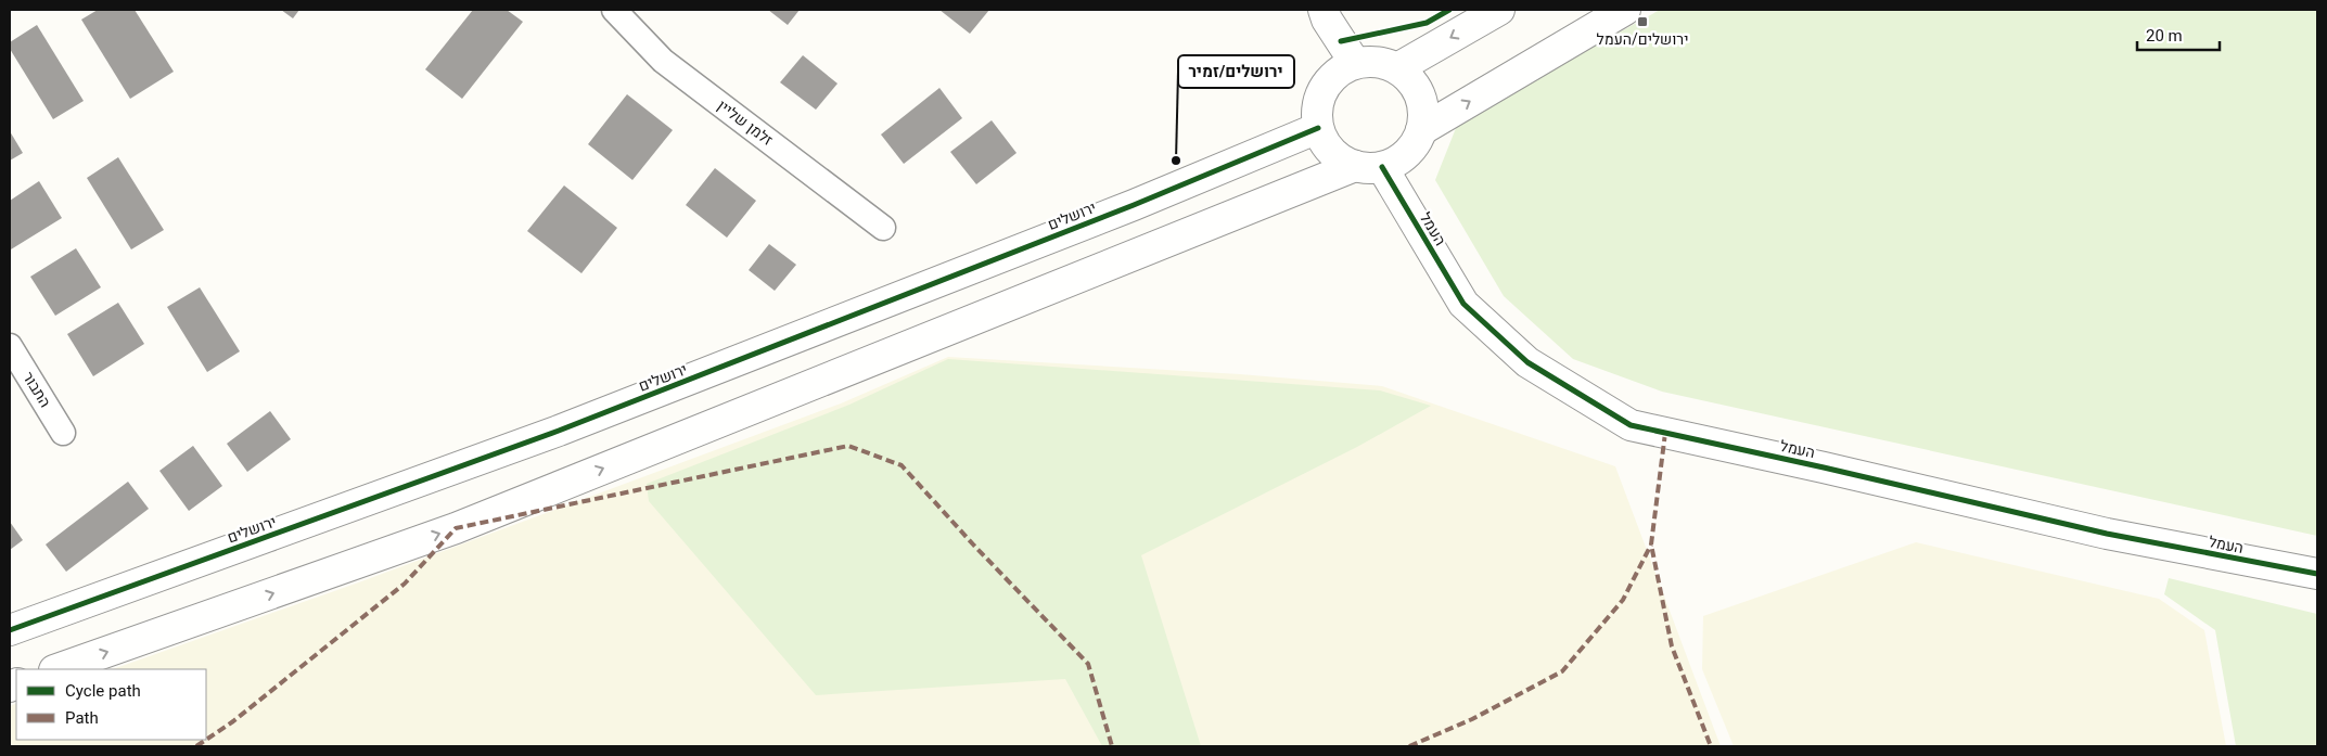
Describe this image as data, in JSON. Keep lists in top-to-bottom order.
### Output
{
  "streets": {
    "street": [
      "זלמן שליין",
      "ירושלים",
      "העמל",
      "התבור"
    ]
  },
  "crossings": [
    ["ירושלים", "העמל"]
  ],
  "places": {
    "transit": ["ירושלים/העמל"],
    "other": ["ירושלים/זמיר"]
  },
  "legend": ["Cycle path", "Path"],
  "scale_bar": "20 m"
}
